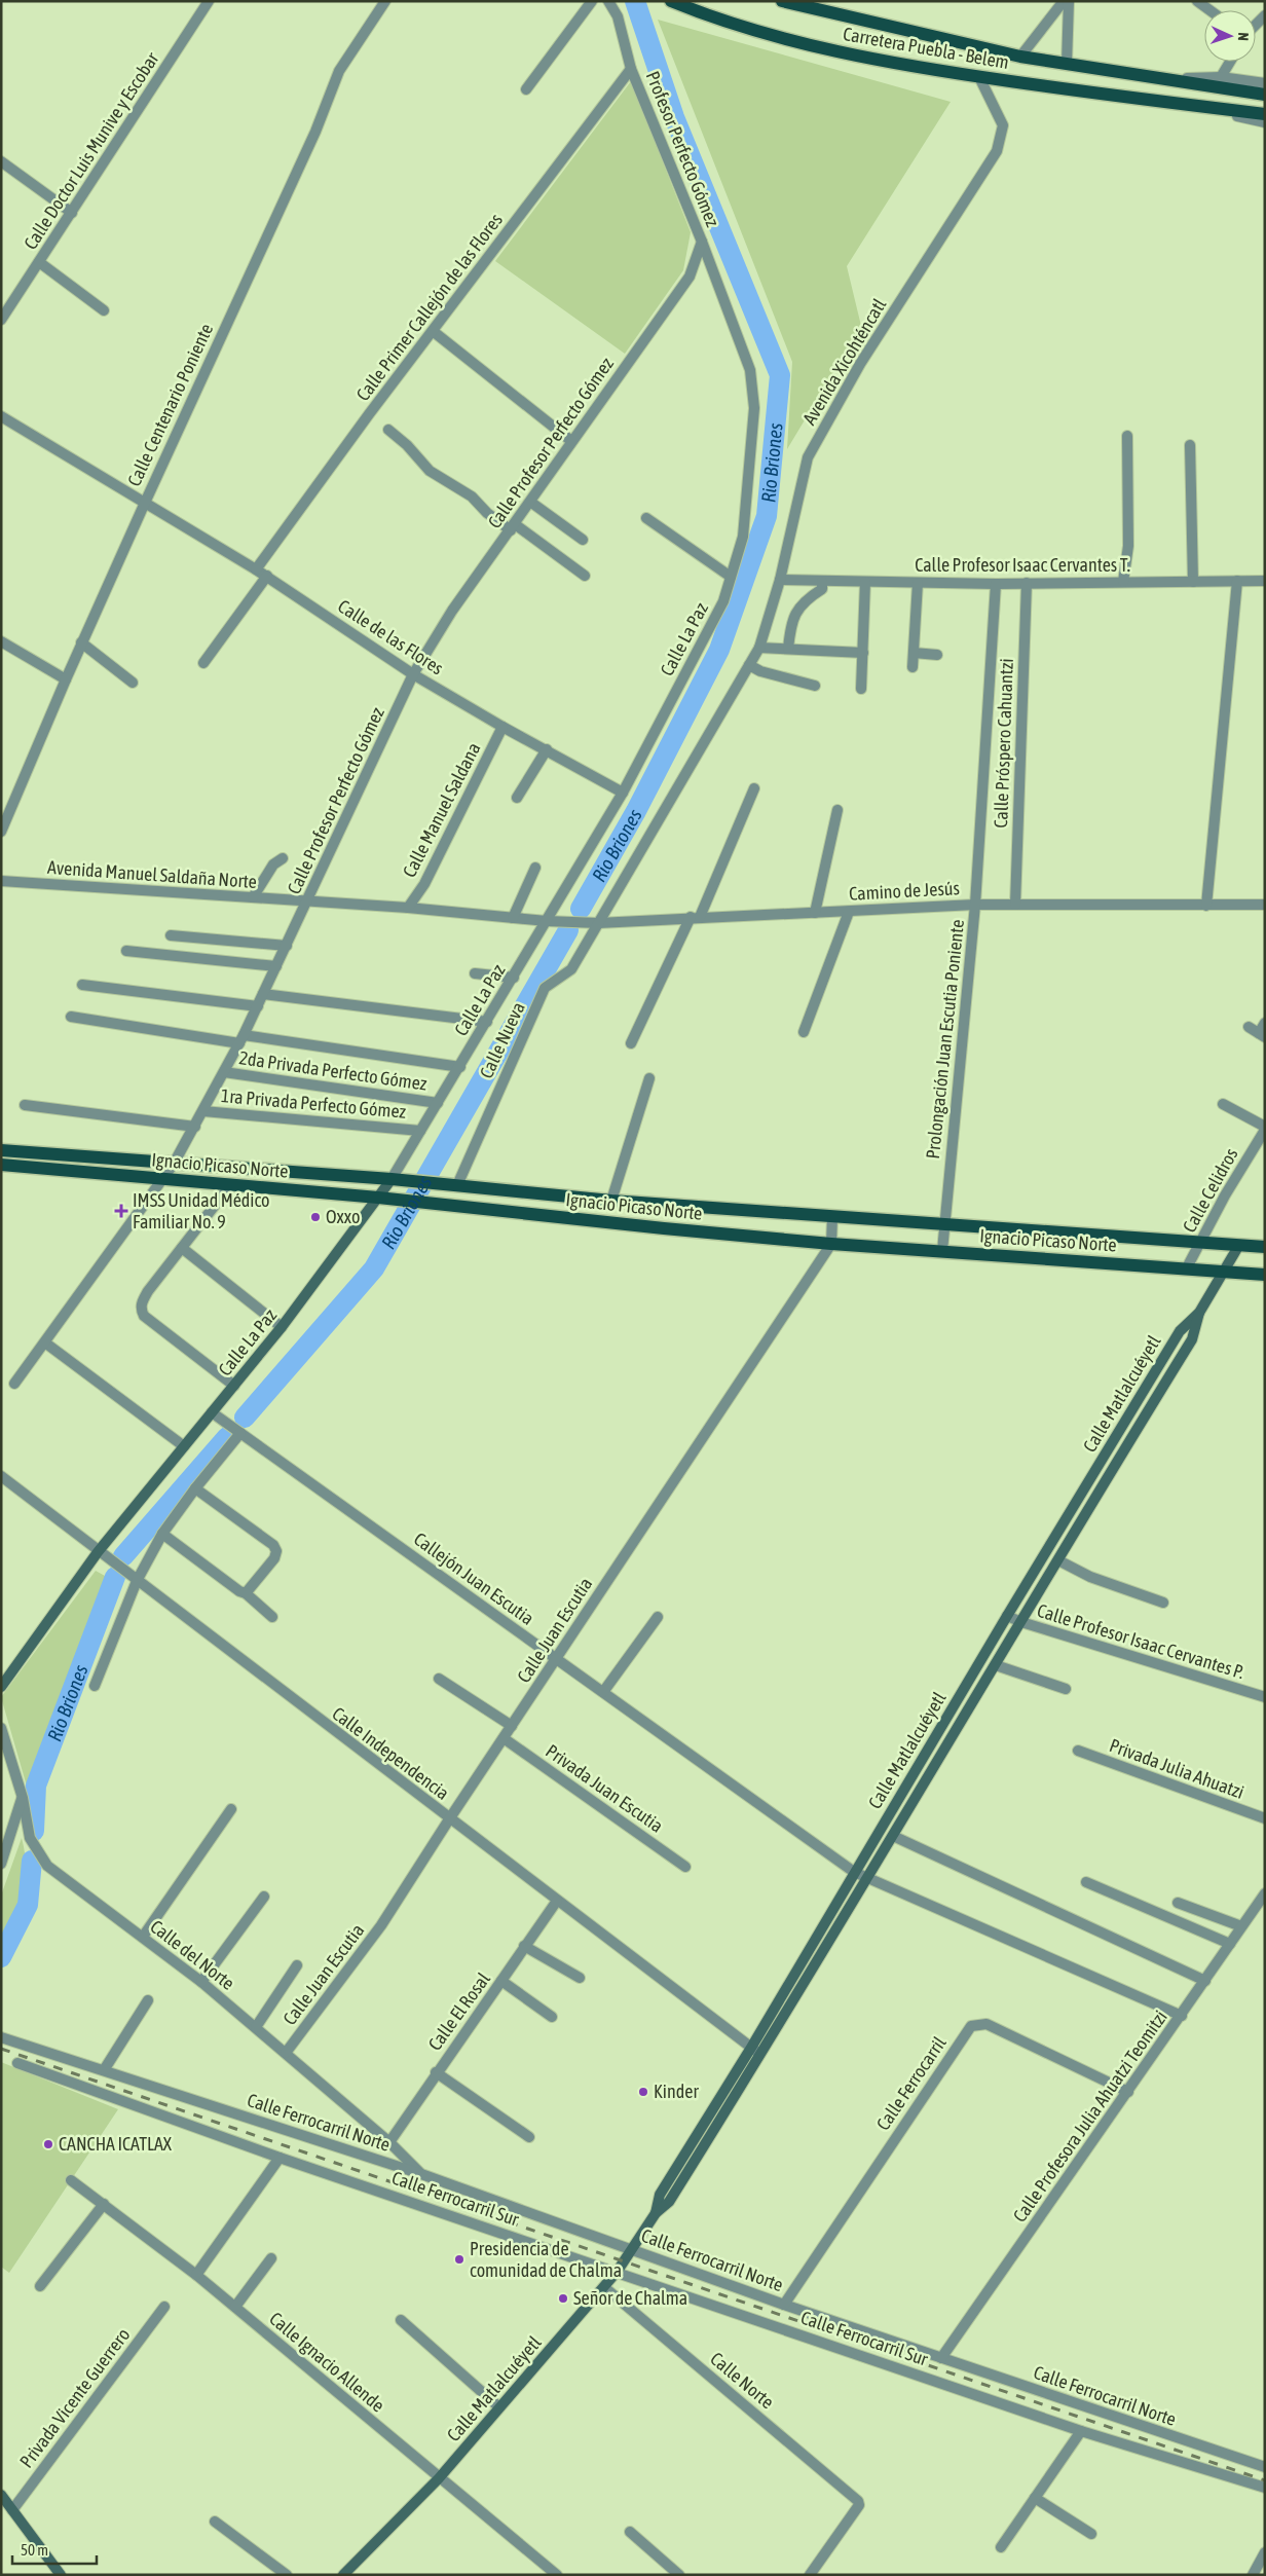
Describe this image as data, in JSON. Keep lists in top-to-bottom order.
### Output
{
  "streets": {
    "main road": [
      "Carretera Puebla - Belem",
      "Calle La Paz",
      "Ignacio Picaso Norte",
      "Calle Matlalcuéyetl"
    ],
    "street": [
      "Profesor Perfecto Gómez",
      "Calle Doctor Luis Munive y Escobar",
      "Calle Primer Callejón de las Flores",
      "Avenida Xicohténcatl",
      "Calle Centenario Poniente",
      "Calle Profesor Perfecto Gómez",
      "Calle Profesor Isaac Cervantes T.",
      "Calle de las Flores",
      "Calle Próspero Cahuantzi",
      "Calle Manuel Saldana",
      "Avenida Manuel Saldaña Norte",
      "Camino de Jesús",
      "Prolongación Juan Escutia Poniente",
      "Calle Nueva",
      "2da Privada Perfecto Gómez",
      "1ra Privada Perfecto Gómez",
      "Calle Celidros",
      "Callejón Juan Escutia",
      "Calle Juan Escutia",
      "Calle Profesor Isaac Cervantes P.",
      "Calle Independencia",
      "Privada Julia Ahuatzi",
      "Privada Juan Escutia",
      "Calle del Norte",
      "Calle El Rosal",
      "Calle Ferrocarril",
      "Calle Profesora Julia Ahuatzi Teomitzi",
      "Calle Ferrocarril Norte",
      "Calle Ferrocarril Sur",
      "Calle Ignacio Allende",
      "Calle Norte",
      "Privada Vicente Guerrero"
    ]
  },
  "crossings": [
    ["Carretera Puebla - Belem", "Avenida Xicohténcatl"],
    ["Profesor Perfecto Gómez", "Calle Primer Callejón de las Flores"],
    ["Profesor Perfecto Gómez", "Calle Profesor Perfecto Gómez"],
    ["Profesor Perfecto Gómez", "Calle La Paz"],
    ["Calle Primer Callejón de las Flores", "Calle de las Flores"],
    ["Avenida Xicohténcatl", "Calle Profesor Isaac Cervantes T."],
    ["Avenida Xicohténcatl", "Camino de Jesús"],
    ["Avenida Xicohténcatl", "Calle Nueva"],
    ["Calle Centenario Poniente", "Calle de las Flores"],
    ["Calle Profesor Perfecto Gómez", "Calle de las Flores"],
    ["Calle Profesor Perfecto Gómez", "Calle La Paz"],
    ["Calle Profesor Perfecto Gómez", "Avenida Manuel Saldaña Norte"],
    ["Calle Profesor Perfecto Gómez", "2da Privada Perfecto Gómez"],
    ["Calle Profesor Perfecto Gómez", "1ra Privada Perfecto Gómez"],
    ["Calle Profesor Perfecto Gómez", "Ignacio Picaso Norte"],
    ["Calle Profesor Isaac Cervantes T.", "Calle Próspero Cahuantzi"],
    ["Calle Profesor Isaac Cervantes T.", "Prolongación Juan Escutia Poniente"],
    ["Calle de las Flores", "Calle La Paz"],
    ["Calle de las Flores", "Calle Manuel Saldana"],
    ["Calle La Paz", "Avenida Manuel Saldaña Norte"],
    ["Calle La Paz", "Camino de Jesús"],
    ["Calle La Paz", "2da Privada Perfecto Gómez"],
    ["Calle La Paz", "1ra Privada Perfecto Gómez"],
    ["Calle La Paz", "Ignacio Picaso Norte"],
    ["Calle La Paz", "Callejón Juan Escutia"],
    ["Calle La Paz", "Calle Independencia"],
    ["Calle Próspero Cahuantzi", "Camino de Jesús"],
    ["Calle Manuel Saldana", "Avenida Manuel Saldaña Norte"],
    ["Avenida Manuel Saldaña Norte", "Camino de Jesús"],
    ["Camino de Jesús", "Prolongación Juan Escutia Poniente"],
    ["Camino de Jesús", "Calle Nueva"],
    ["Prolongación Juan Escutia Poniente", "Ignacio Picaso Norte"],
    ["Calle Nueva", "Ignacio Picaso Norte"],
    ["Ignacio Picaso Norte", "Calle Celidros"],
    ["Ignacio Picaso Norte", "Calle Matlalcuéyetl"],
    ["Ignacio Picaso Norte", "Calle Juan Escutia"],
    ["Calle Matlalcuéyetl", "Callejón Juan Escutia"],
    ["Calle Matlalcuéyetl", "Calle Profesor Isaac Cervantes P."],
    ["Calle Matlalcuéyetl", "Calle Independencia"],
    ["Calle Matlalcuéyetl", "Calle Ferrocarril Norte"],
    ["Calle Matlalcuéyetl", "Calle Ferrocarril Sur"],
    ["Calle Matlalcuéyetl", "Calle Ignacio Allende"],
    ["Calle Matlalcuéyetl", "Calle Norte"],
    ["Callejón Juan Escutia", "Calle Juan Escutia"],
    ["Callejón Juan Escutia", "Calle Profesora Julia Ahuatzi Teomitzi"],
    ["Calle Juan Escutia", "Calle Independencia"],
    ["Calle Juan Escutia", "Privada Juan Escutia"],
    ["Calle Juan Escutia", "Calle del Norte"],
    ["Calle Independencia", "Calle El Rosal"],
    ["Calle del Norte", "Calle El Rosal"],
    ["Calle del Norte", "Calle Ferrocarril Norte"],
    ["Calle Ferrocarril", "Calle Profesora Julia Ahuatzi Teomitzi"],
    ["Calle Ferrocarril", "Calle Ferrocarril Norte"],
    ["Calle Profesora Julia Ahuatzi Teomitzi", "Calle Ferrocarril Norte"]
  ],
  "water": ["Rio Briones"],
  "places": {
    "health": ["IMSS Unidad Médico Familiar No. 9"],
    "other": [
      "Oxxo",
      "Kinder",
      "CANCHA ICATLAX",
      "Presidencia de comunidad de Chalma",
      "Señor de Chalma"
    ]
  },
  "scale_bar": "50 m",
  "north": "right"
}
